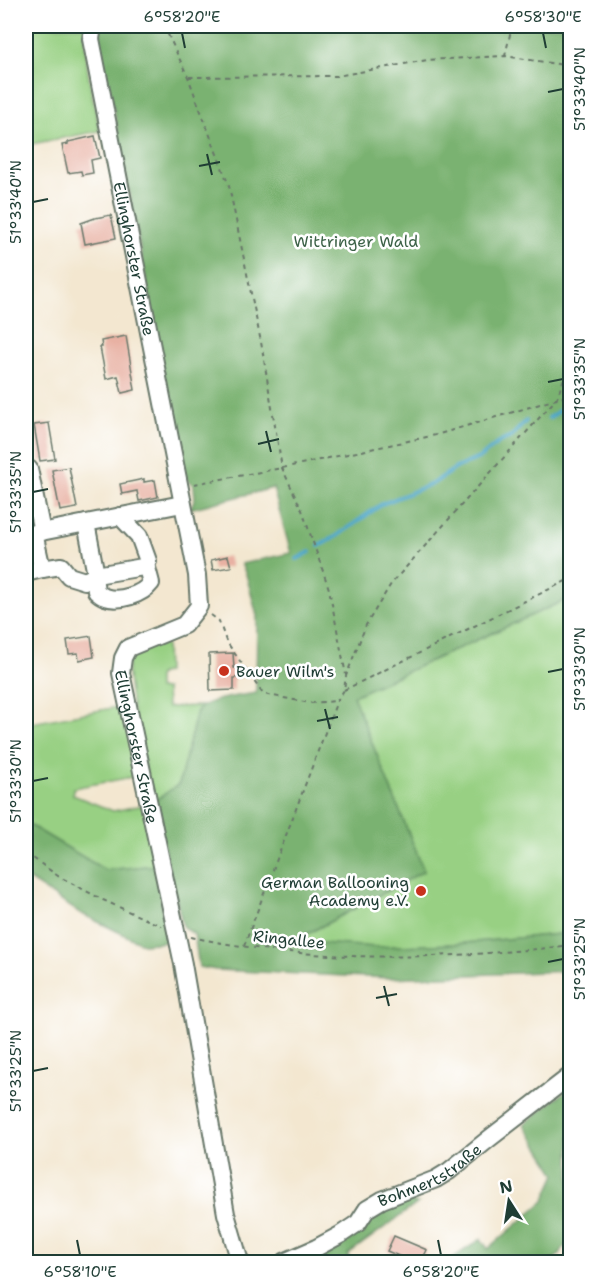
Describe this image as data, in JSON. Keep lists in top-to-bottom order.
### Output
{
  "streets": {
    "street": ["Ellinghorster Straße", "Bohmertstraße"],
    "path": ["Ringallee"]
  },
  "crossings": [
    ["Ellinghorster Straße", "Ringallee"]
  ],
  "parks": ["Wittringer Wald"],
  "places": ["Bauer Wilm's", "German Ballooning Academy e.V."],
  "north": "top",
  "coordinates": [
    "6°58'20\"E",
    "6°58'30\"E",
    "51°33'40\"N",
    "51°33'35\"N",
    "51°33'30\"N",
    "51°33'25\"N",
    "6°58'10\"E"
  ]
}
